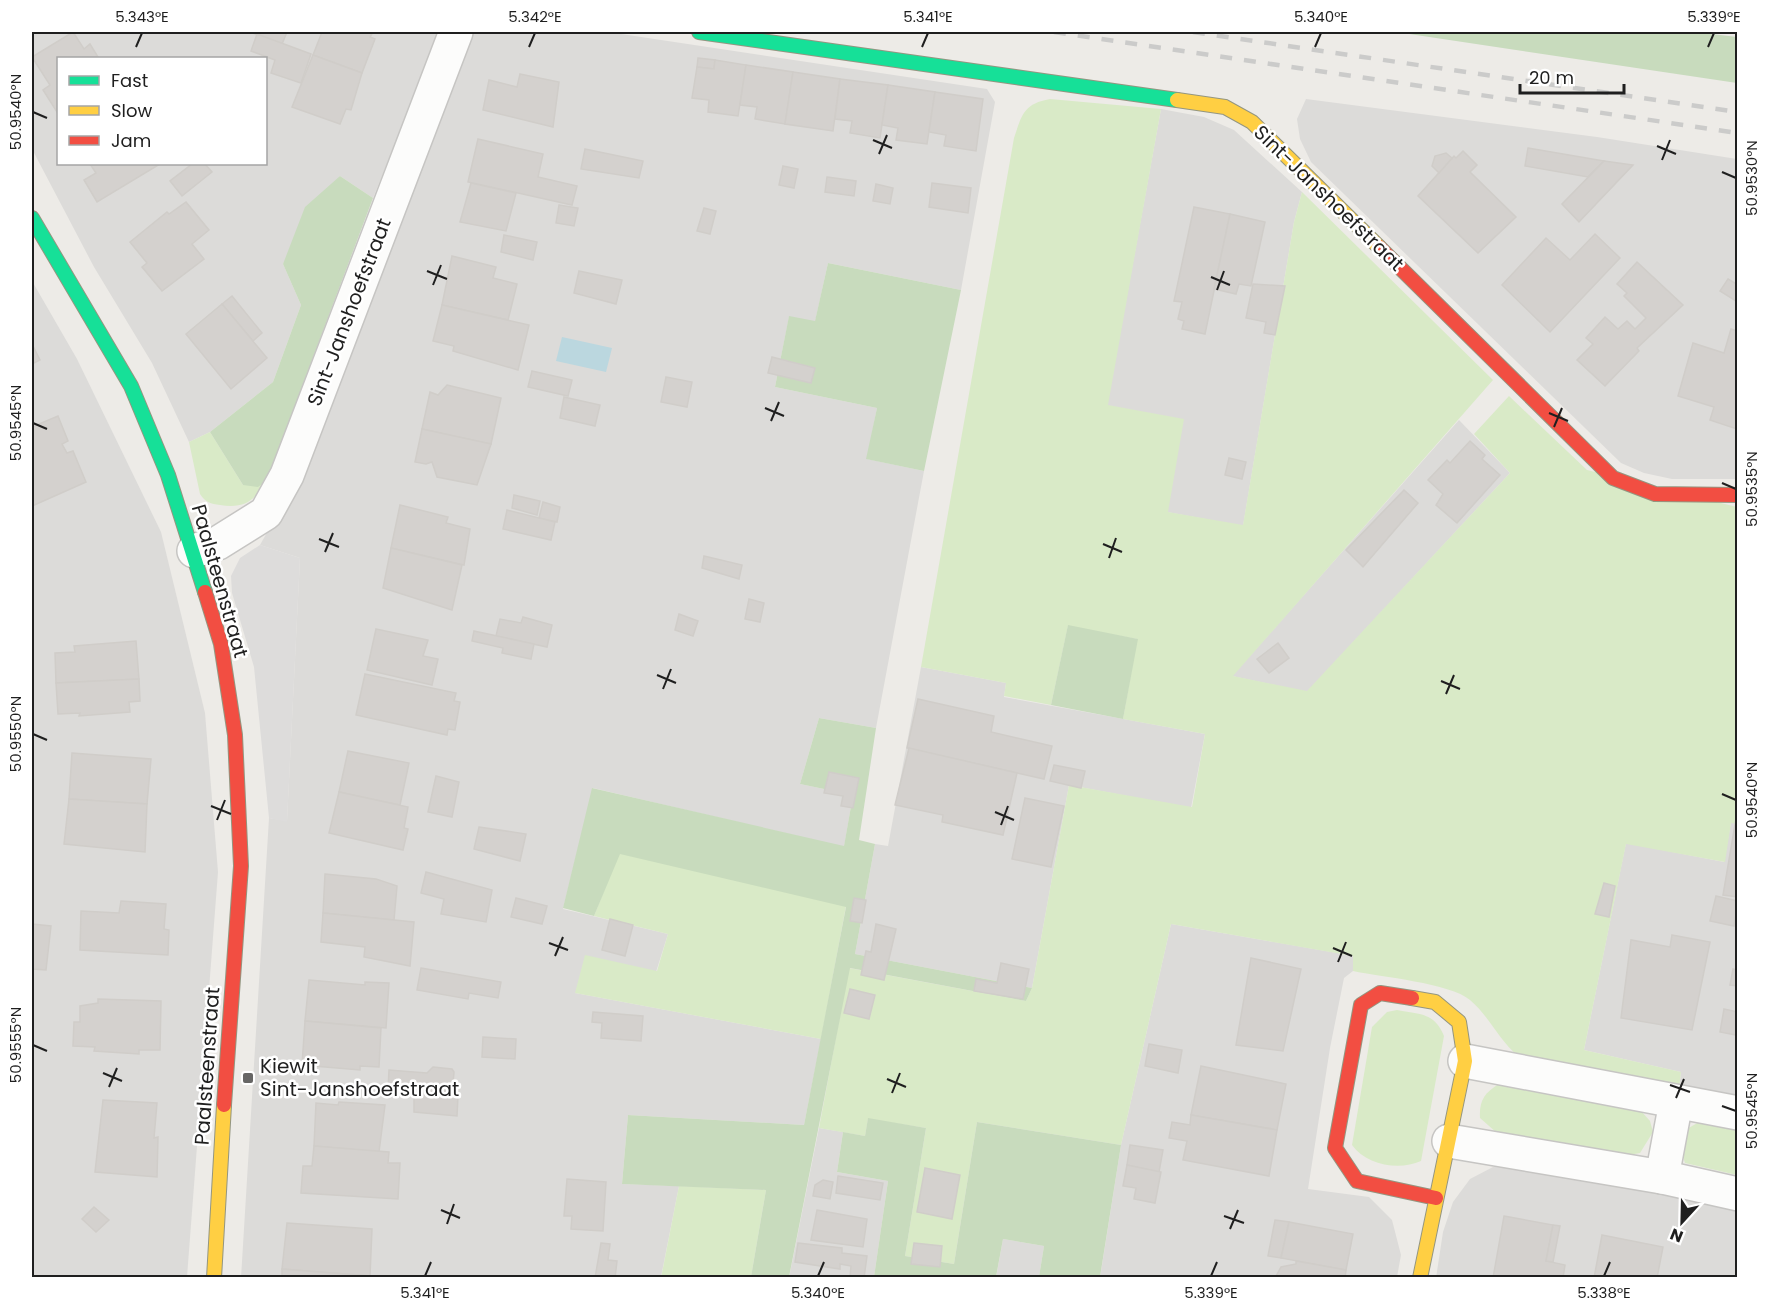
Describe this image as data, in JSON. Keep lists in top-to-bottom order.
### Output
{
  "streets": {
    "street": ["Sint-Janshoefstraat", "Paalsteenstraat"]
  },
  "crossings": [
    ["Sint-Janshoefstraat", "Paalsteenstraat"]
  ],
  "places": {
    "transit": ["Kiewit Sint-Janshoefstraat"]
  },
  "legend": ["Fast", "Slow", "Jam"],
  "scale_bar": "20 m",
  "north": "bottom",
  "coordinates": [
    "5.343°E",
    "5.342°E",
    "5.341°E",
    "5.340°E",
    "5.339°E",
    "50.9540°N",
    "50.9530°N",
    "50.9545°N",
    "50.9535°N",
    "50.9550°N",
    "50.9555°N",
    "5.338°E"
  ]
}
